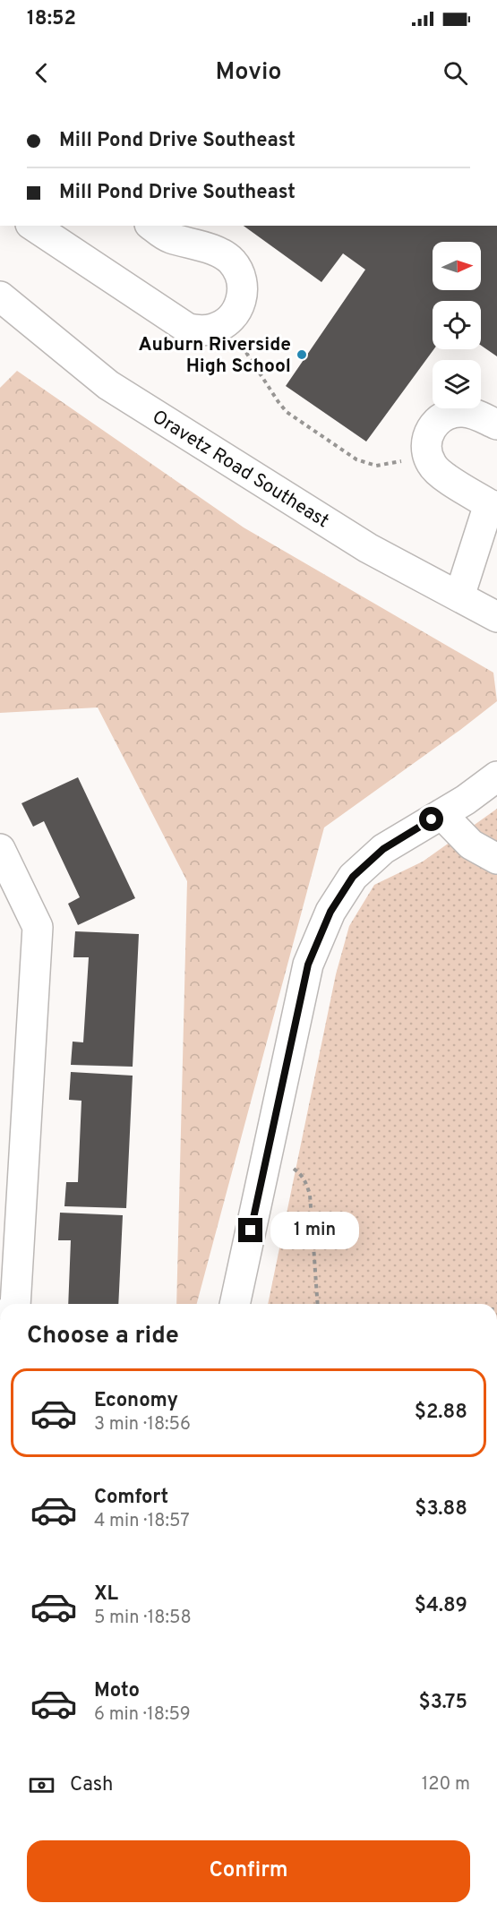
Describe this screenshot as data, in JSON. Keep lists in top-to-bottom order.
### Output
{
  "streets": {
    "street": ["Oravetz Road Southeast"]
  },
  "places": ["Auburn Riverside High School"],
  "north": "right",
  "page": {
    "status": "18:52",
    "header": "Movio",
    "banner": ["Mill Pond Drive Southeast", "Mill Pond Drive Southeast"],
    "bubble": "1 min",
    "heading": "Choose a ride",
    "list": [
      {
        "name": "Economy",
        "note": "3 min · 18:56",
        "value": "$2.88"
      },
      {
        "name": "Comfort",
        "note": "4 min · 18:57",
        "value": "$3.88"
      },
      {
        "name": "XL",
        "note": "5 min · 18:58",
        "value": "$4.89"
      },
      {
        "name": "Moto",
        "note": "6 min · 18:59",
        "value": "$3.75"
      }
    ],
    "pay": ["Cash", "120 m"],
    "buttons": "Confirm"
  }
}
